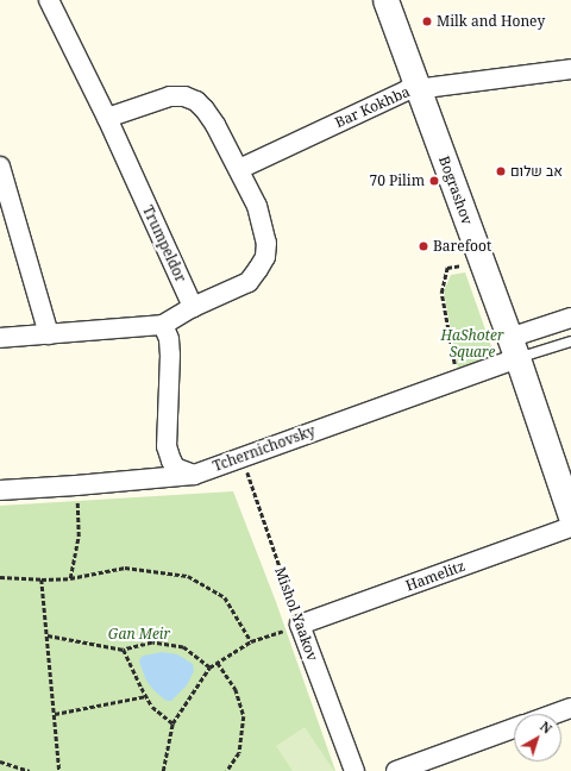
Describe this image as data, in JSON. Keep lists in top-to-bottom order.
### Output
{
  "streets": {
    "street": [
      "Bar Kokhba",
      "Bograshov",
      "Trumpeldor",
      "Tchernichovsky",
      "Hamelitz",
      "Mishol Yaakov"
    ]
  },
  "crossings": [
    ["Bar Kokhba", "Bograshov"],
    ["Bograshov", "Tchernichovsky"],
    ["Tchernichovsky", "Mishol Yaakov"],
    ["Hamelitz", "Mishol Yaakov"]
  ],
  "parks": ["HaShoter Square", "Gan Meir"],
  "places": [
    "Milk and Honey",
    "אב שלום",
    "70 Pilim",
    "Barefoot"
  ],
  "north": "top right"
}
